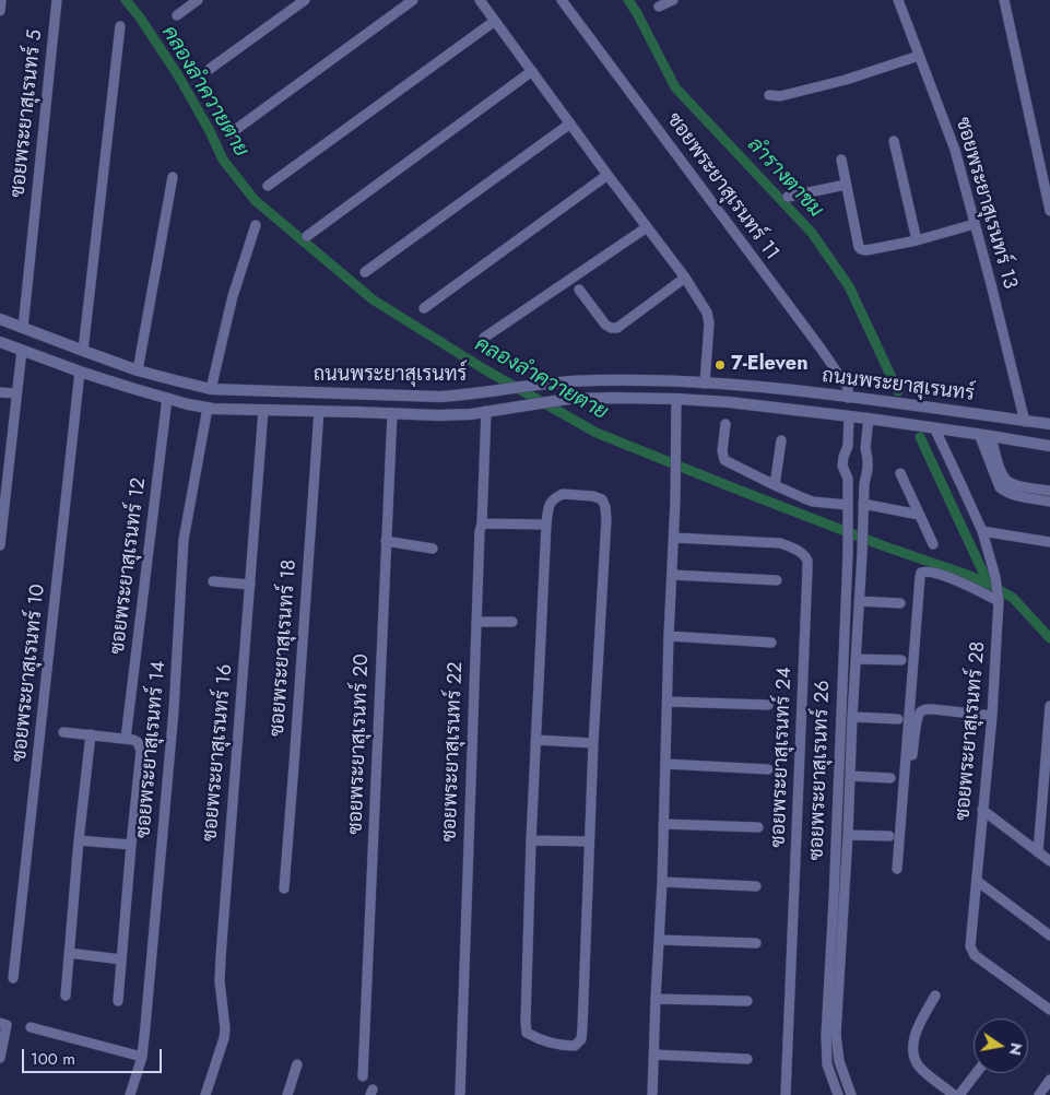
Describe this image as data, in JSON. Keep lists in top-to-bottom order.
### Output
{
  "streets": {
    "street": [
      "ซอยพระยาสุเรนทร์ 5",
      "ซอยพระยาสุเรนทร์ 11",
      "ซอยพระยาสุเรนทร์ 13",
      "ถนนพระยาสุเรนทร์",
      "ซอยพระยาสุเรนทร์ 12",
      "ซอยพระยาสุเรนทร์ 18",
      "ซอยพระยาสุเรนทร์ 10",
      "ซอยพระยาสุเรนทร์ 28",
      "ซอยพระยาสุเรนทร์ 20",
      "ซอยพระยาสุเรนทร์ 14",
      "ซอยพระยาสุเรนทร์ 22",
      "ซอยพระยาสุเรนทร์ 16",
      "ซอยพระยาสุเรนทร์ 24",
      "ซอยพระยาสุเรนทร์ 26"
    ]
  },
  "crossings": [
    ["ซอยพระยาสุเรนทร์ 5", "ถนนพระยาสุเรนทร์"],
    ["ซอยพระยาสุเรนทร์ 11", "ถนนพระยาสุเรนทร์"],
    ["ซอยพระยาสุเรนทร์ 13", "ถนนพระยาสุเรนทร์"],
    ["ถนนพระยาสุเรนทร์", "ซอยพระยาสุเรนทร์ 12"],
    ["ถนนพระยาสุเรนทร์", "ซอยพระยาสุเรนทร์ 18"],
    ["ถนนพระยาสุเรนทร์", "ซอยพระยาสุเรนทร์ 10"],
    ["ถนนพระยาสุเรนทร์", "ซอยพระยาสุเรนทร์ 28"],
    ["ถนนพระยาสุเรนทร์", "ซอยพระยาสุเรนทร์ 20"],
    ["ถนนพระยาสุเรนทร์", "ซอยพระยาสุเรนทร์ 14"],
    ["ถนนพระยาสุเรนทร์", "ซอยพระยาสุเรนทร์ 22"],
    ["ถนนพระยาสุเรนทร์", "ซอยพระยาสุเรนทร์ 16"],
    ["ถนนพระยาสุเรนทร์", "ซอยพระยาสุเรนทร์ 26"]
  ],
  "water": ["คลองลำควายตาย", "ลำรางตาชม"],
  "places": ["7-Eleven"],
  "scale_bar": "100 m",
  "north": "right"
}
